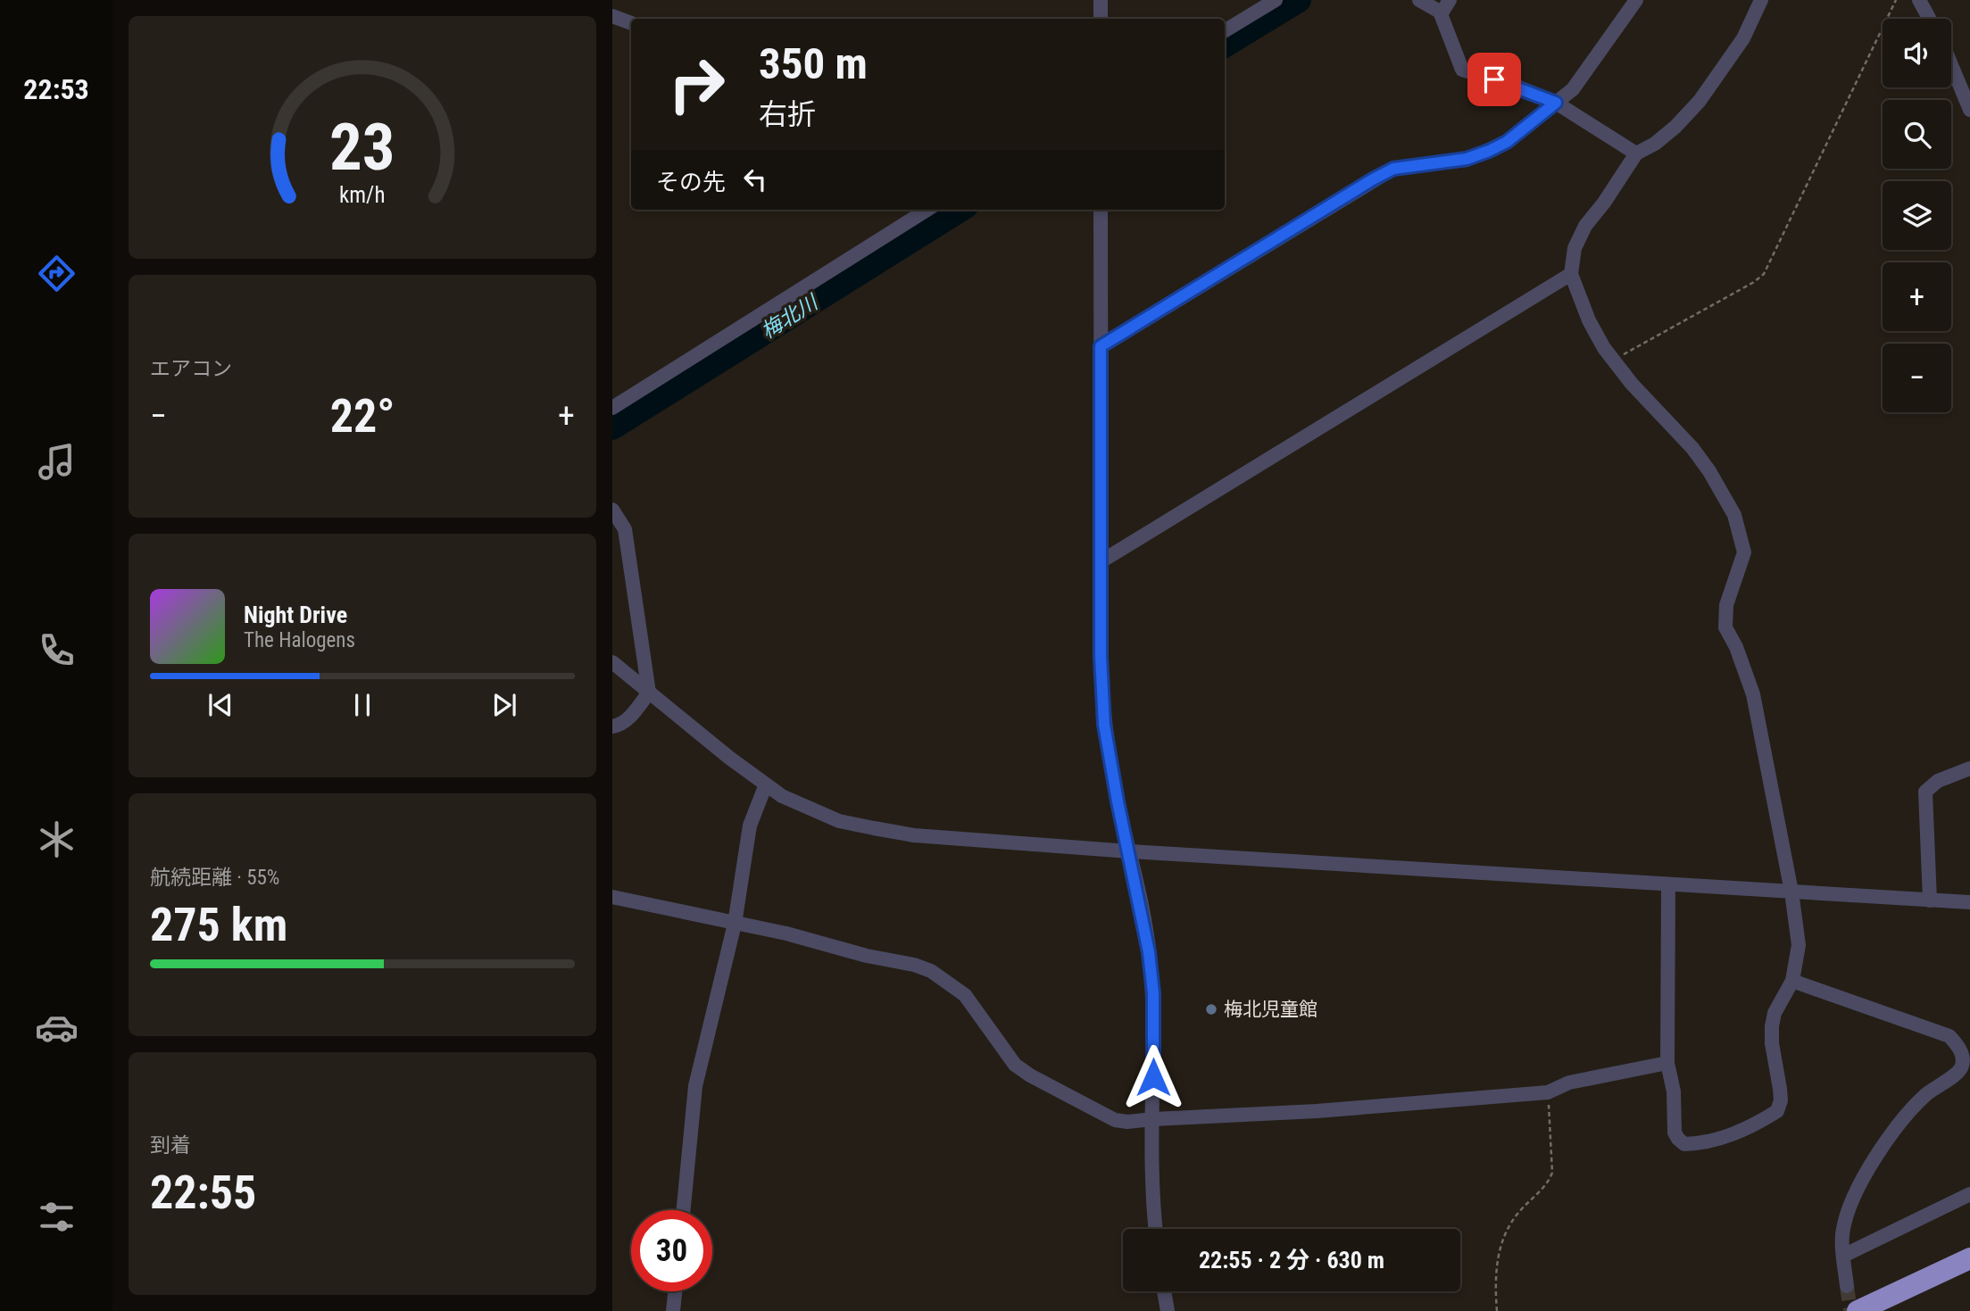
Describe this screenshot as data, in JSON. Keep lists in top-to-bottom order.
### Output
{
  "water": ["梅北川"],
  "places": ["梅北児童館"],
  "page": {
    "tabs": "22:53",
    "map_buttons": ["+", "−"],
    "turn": ["350 m", "右折"],
    "then": "その先",
    "tile": [
      "エアコン",
      ["航続距離 · 55%", "275 km"],
      ["到着", "22:55"]
    ],
    "heat": ["−", "22°", "+"],
    "song": ["Night Drive", "The Halogens"],
    "limit": "30",
    "trip": "22:55 · 2 分 · 630 m",
    "gauge": ["23", "km/h"]
  }
}
